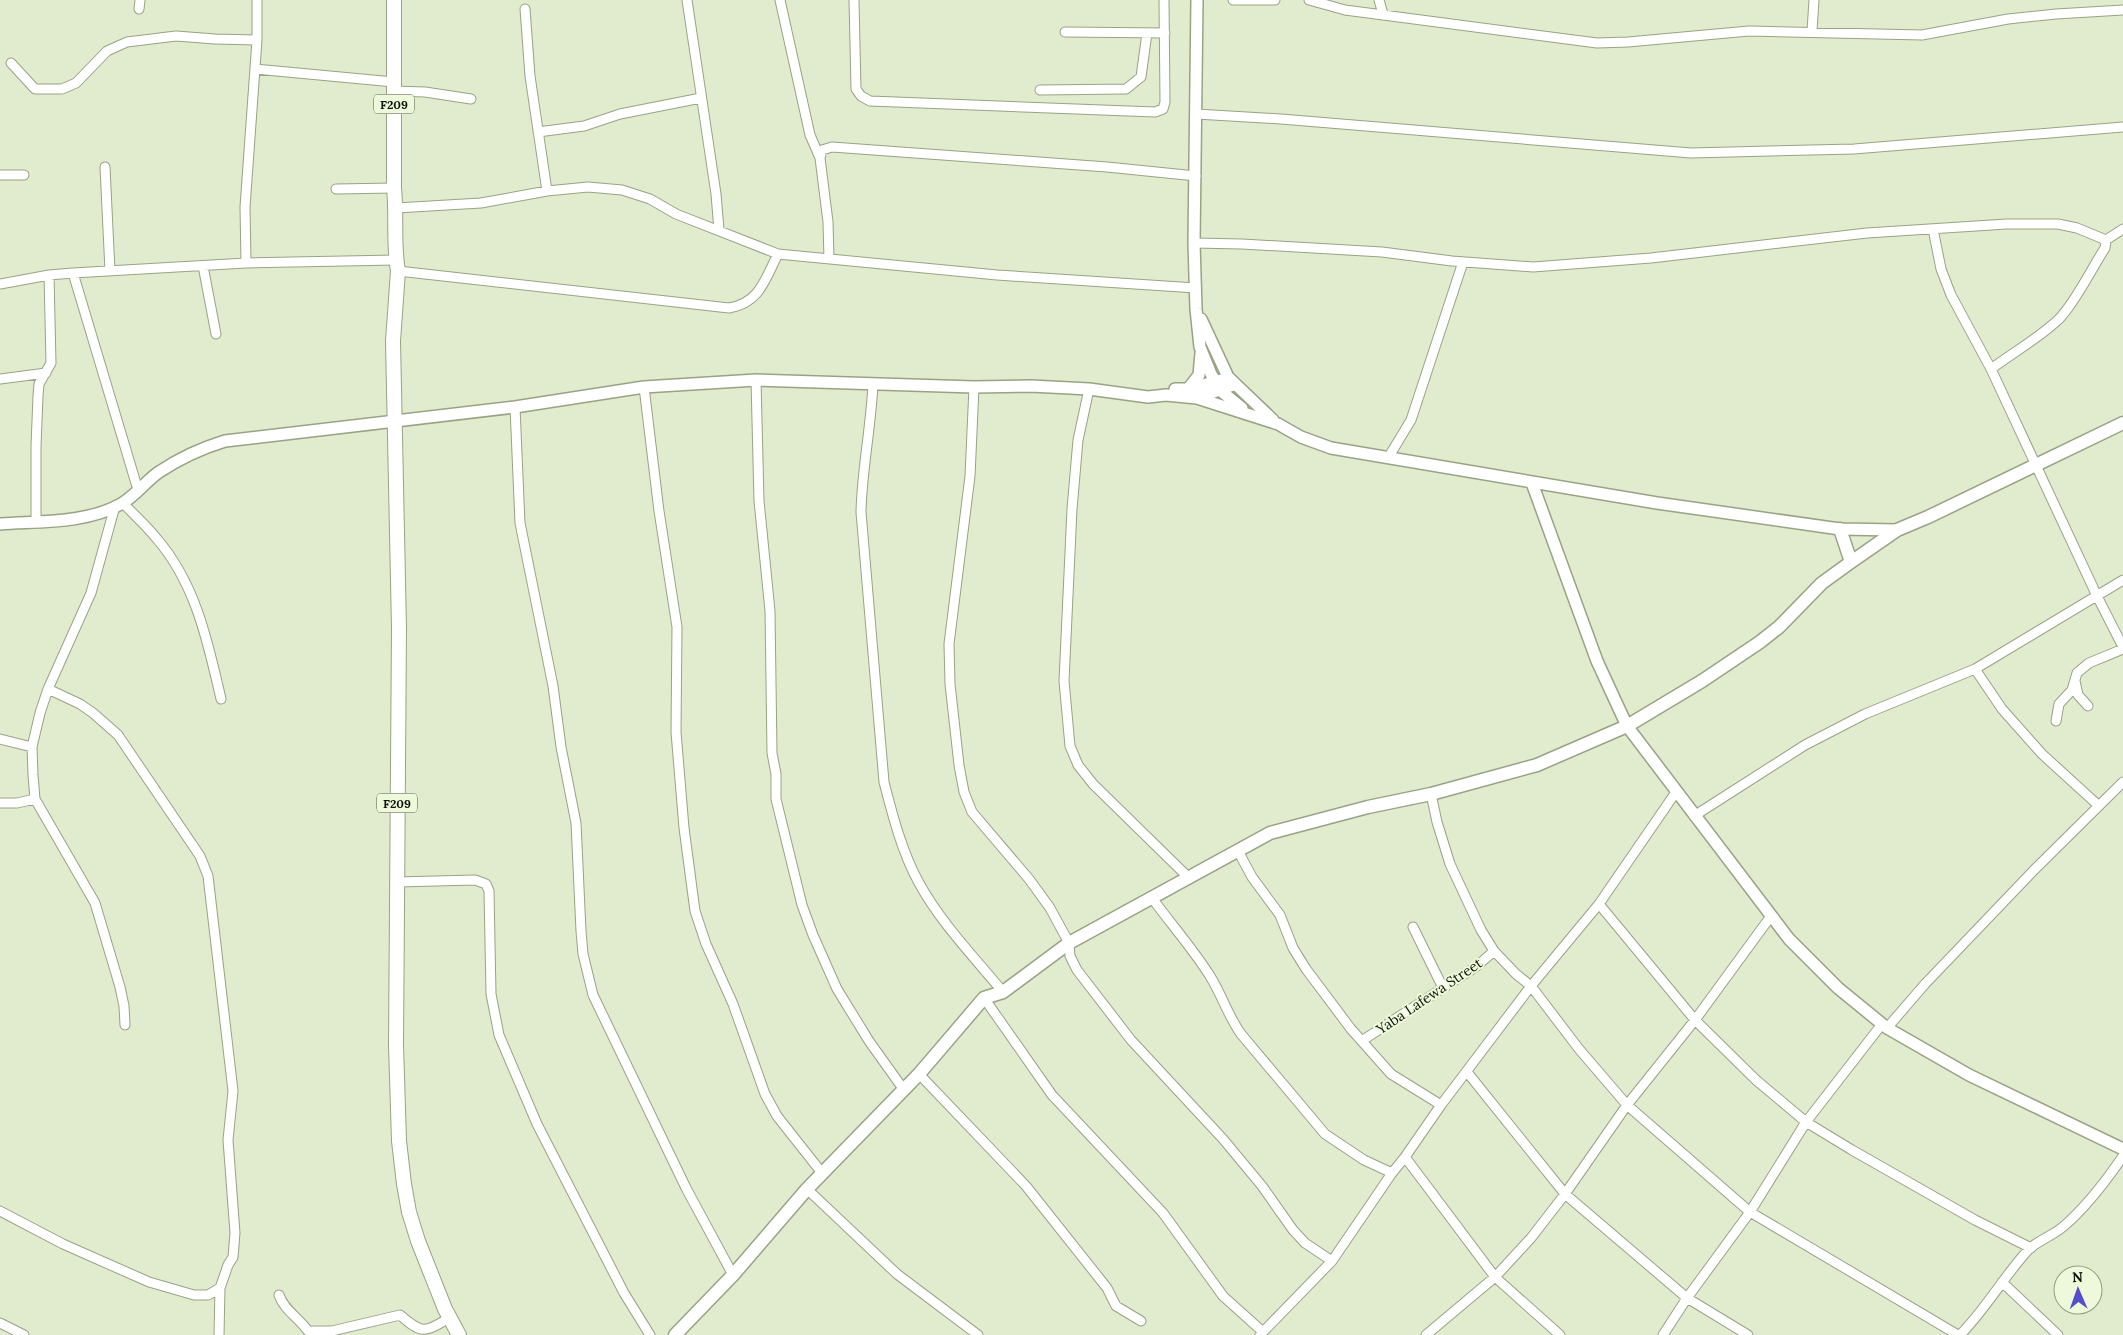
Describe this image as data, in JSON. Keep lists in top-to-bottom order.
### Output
{
  "streets": {
    "main road": ["F209"],
    "street": ["Yaba Lafewa Street"]
  },
  "north": "top"
}
